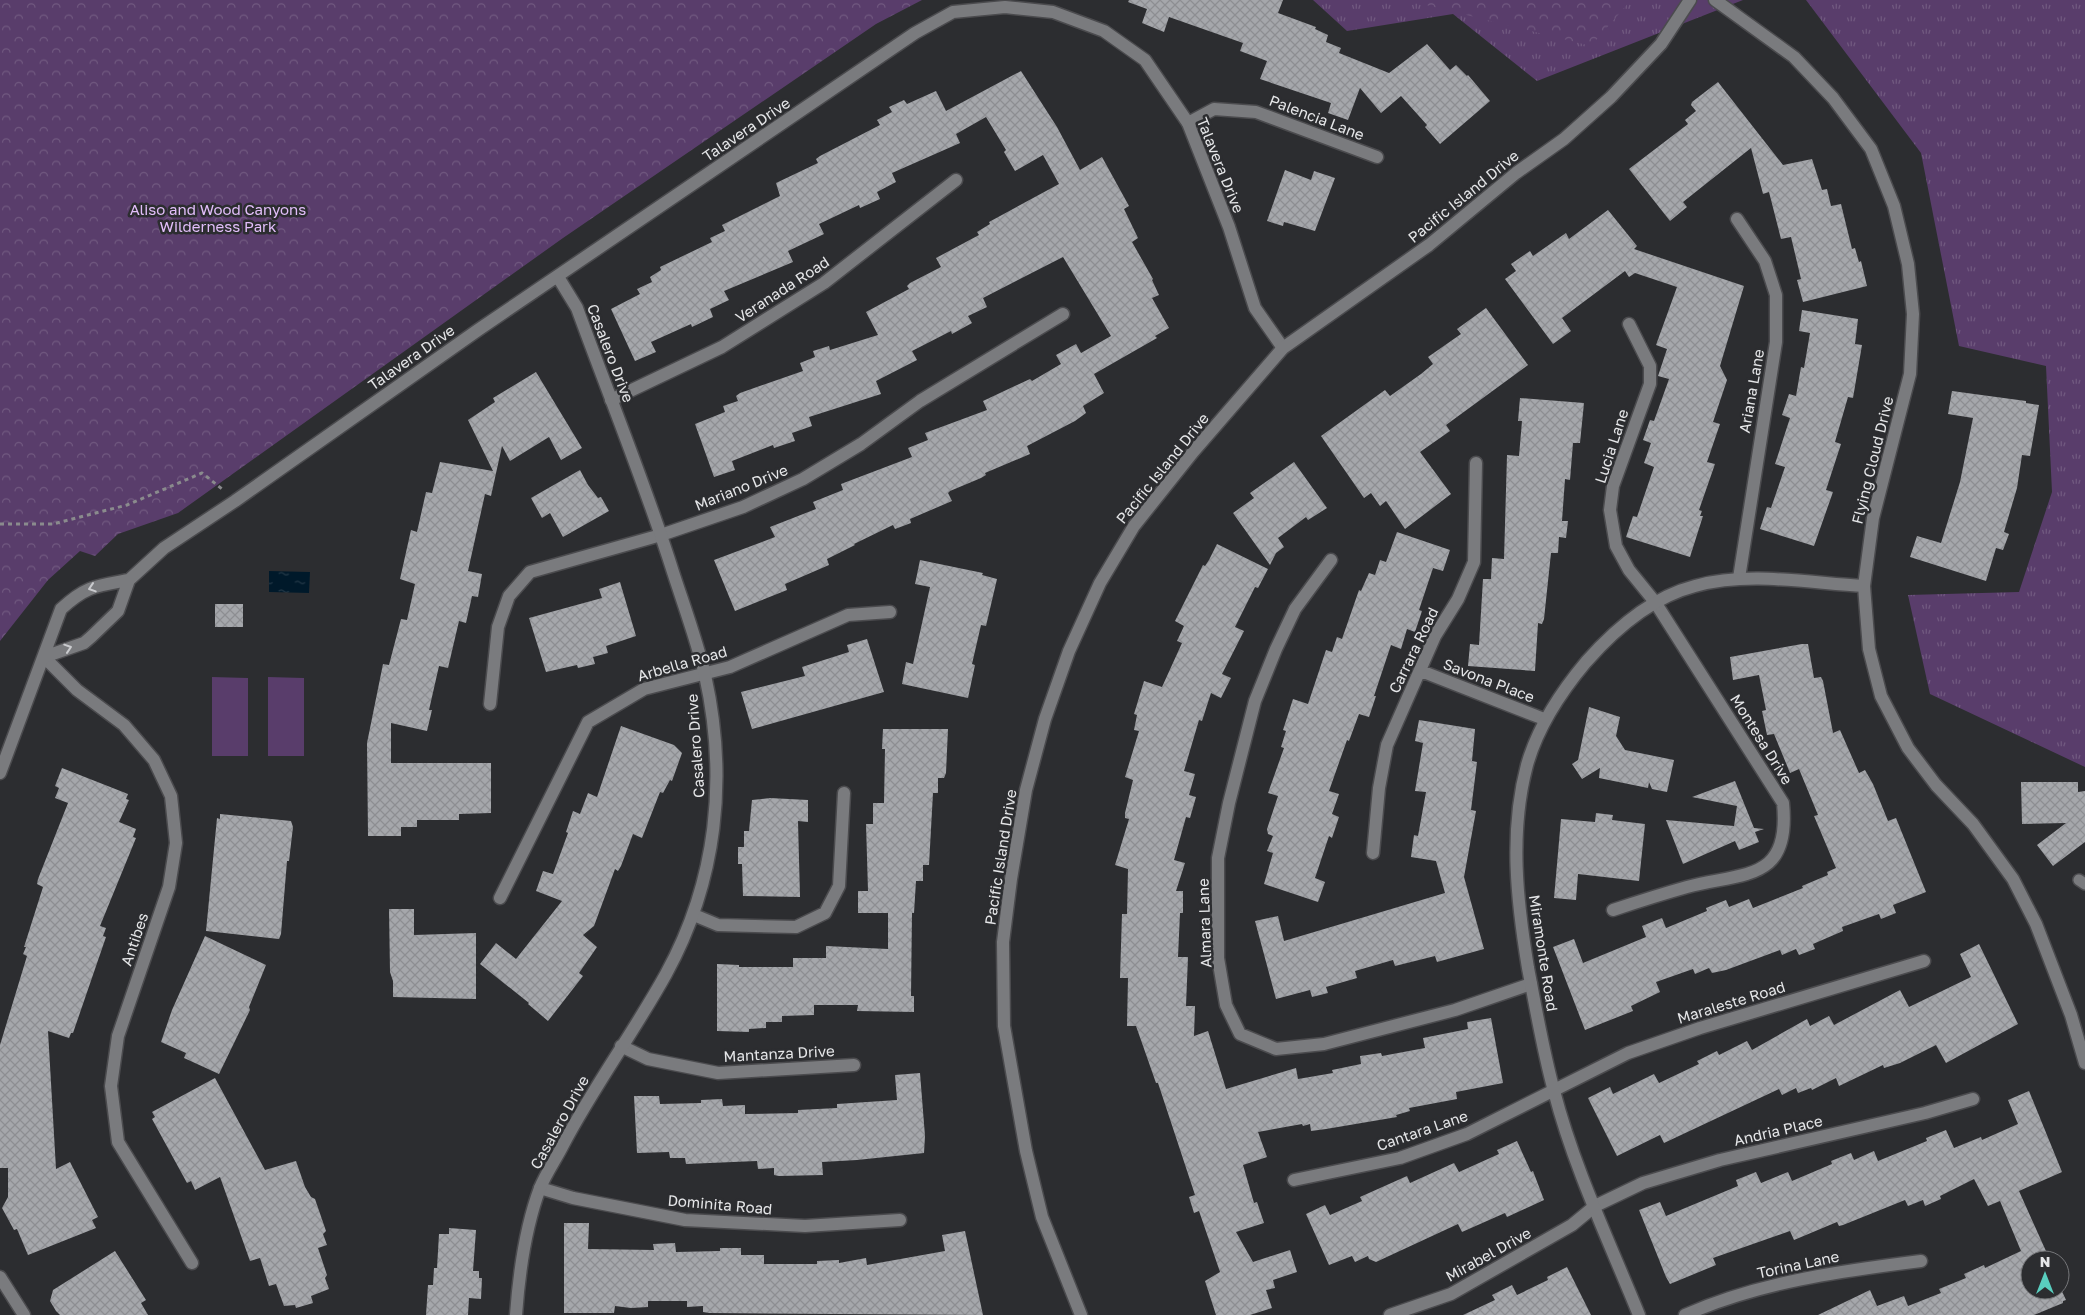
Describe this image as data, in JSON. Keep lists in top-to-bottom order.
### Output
{
  "streets": {
    "street": [
      "Palencia Lane",
      "Talavera Drive",
      "Pacific Island Drive",
      "Veranada Road",
      "Casalero Drive",
      "Ariana Lane",
      "Lucia Lane",
      "Flying Cloud Drive",
      "Mariano Drive",
      "Carrara Road",
      "Arbella Road",
      "Savona Place",
      "Montesa Drive",
      "Almara Lane",
      "Antibes",
      "Miramonte Road",
      "Maraleste Road",
      "Mantanza Drive",
      "Cantara Lane",
      "Andria Place",
      "Dominita Road",
      "Mirabel Drive",
      "Torina Lane"
    ]
  },
  "crossings": [
    ["Palencia Lane", "Talavera Drive"],
    ["Talavera Drive", "Pacific Island Drive"],
    ["Talavera Drive", "Casalero Drive"],
    ["Talavera Drive", "Antibes"],
    ["Veranada Road", "Casalero Drive"],
    ["Casalero Drive", "Mariano Drive"],
    ["Casalero Drive", "Arbella Road"],
    ["Casalero Drive", "Mantanza Drive"],
    ["Casalero Drive", "Dominita Road"],
    ["Ariana Lane", "Miramonte Road"],
    ["Lucia Lane", "Montesa Drive"],
    ["Lucia Lane", "Miramonte Road"],
    ["Flying Cloud Drive", "Miramonte Road"],
    ["Carrara Road", "Savona Place"],
    ["Savona Place", "Miramonte Road"],
    ["Montesa Drive", "Miramonte Road"],
    ["Almara Lane", "Miramonte Road"],
    ["Miramonte Road", "Maraleste Road"],
    ["Miramonte Road", "Cantara Lane"],
    ["Miramonte Road", "Andria Place"],
    ["Miramonte Road", "Mirabel Drive"],
    ["Maraleste Road", "Cantara Lane"],
    ["Andria Place", "Mirabel Drive"]
  ],
  "parks": ["Aliso and Wood Canyons Wilderness Park"],
  "north": "top"
}
